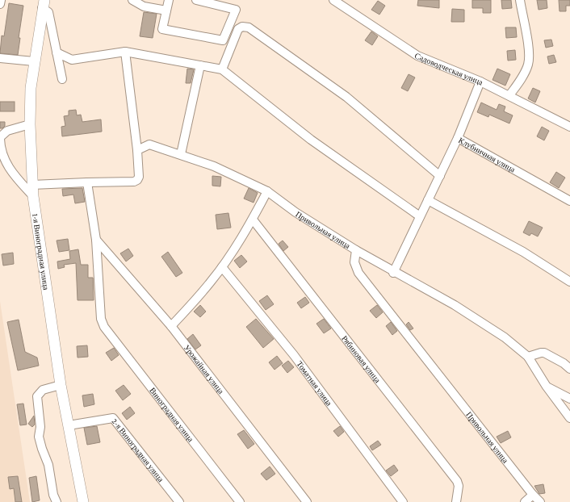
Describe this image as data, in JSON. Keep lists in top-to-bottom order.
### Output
{
  "streets": {
    "main road": ["1-я Виноградная улица"],
    "street": [
      "Садоводческая улица",
      "Клубничная улица",
      "Привольная улица",
      "Рябиновая улица",
      "Урожайная улица",
      "Томатная улица",
      "Виноградная улица",
      "2-я Виноградная улица"
    ]
  },
  "crossings": [
    ["Садоводческая улица", "Клубничная улица"],
    ["1-я Виноградная улица", "2-я Виноградная улица"],
    ["Урожайная улица", "Виноградная улица"]
  ]
}
